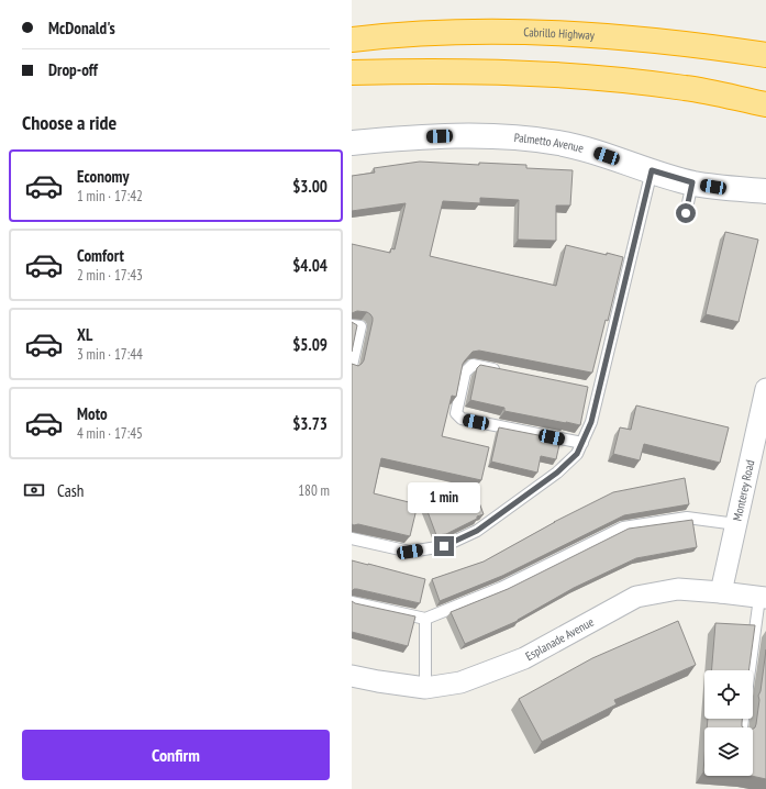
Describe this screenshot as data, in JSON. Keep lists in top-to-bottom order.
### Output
{
  "streets": {
    "highway": ["Cabrillo Highway"],
    "street": ["Palmetto Avenue", "Monterey Road", "Esplanade Avenue"]
  },
  "crossings": [
    ["Monterey Road", "Esplanade Avenue"]
  ],
  "page": {
    "banner": ["McDonald's", "Drop-off"],
    "heading": "Choose a ride",
    "list": [
      {
        "name": "Economy",
        "note": "1 min · 17:42",
        "value": "$3.00"
      },
      {
        "name": "Comfort",
        "note": "2 min · 17:43",
        "value": "$4.04"
      },
      {
        "name": "XL",
        "note": "3 min · 17:44",
        "value": "$5.09"
      },
      {
        "name": "Moto",
        "note": "4 min · 17:45",
        "value": "$3.73"
      }
    ],
    "pay": ["Cash", "180 m"],
    "bubble": "1 min",
    "buttons": "Confirm"
  }
}
